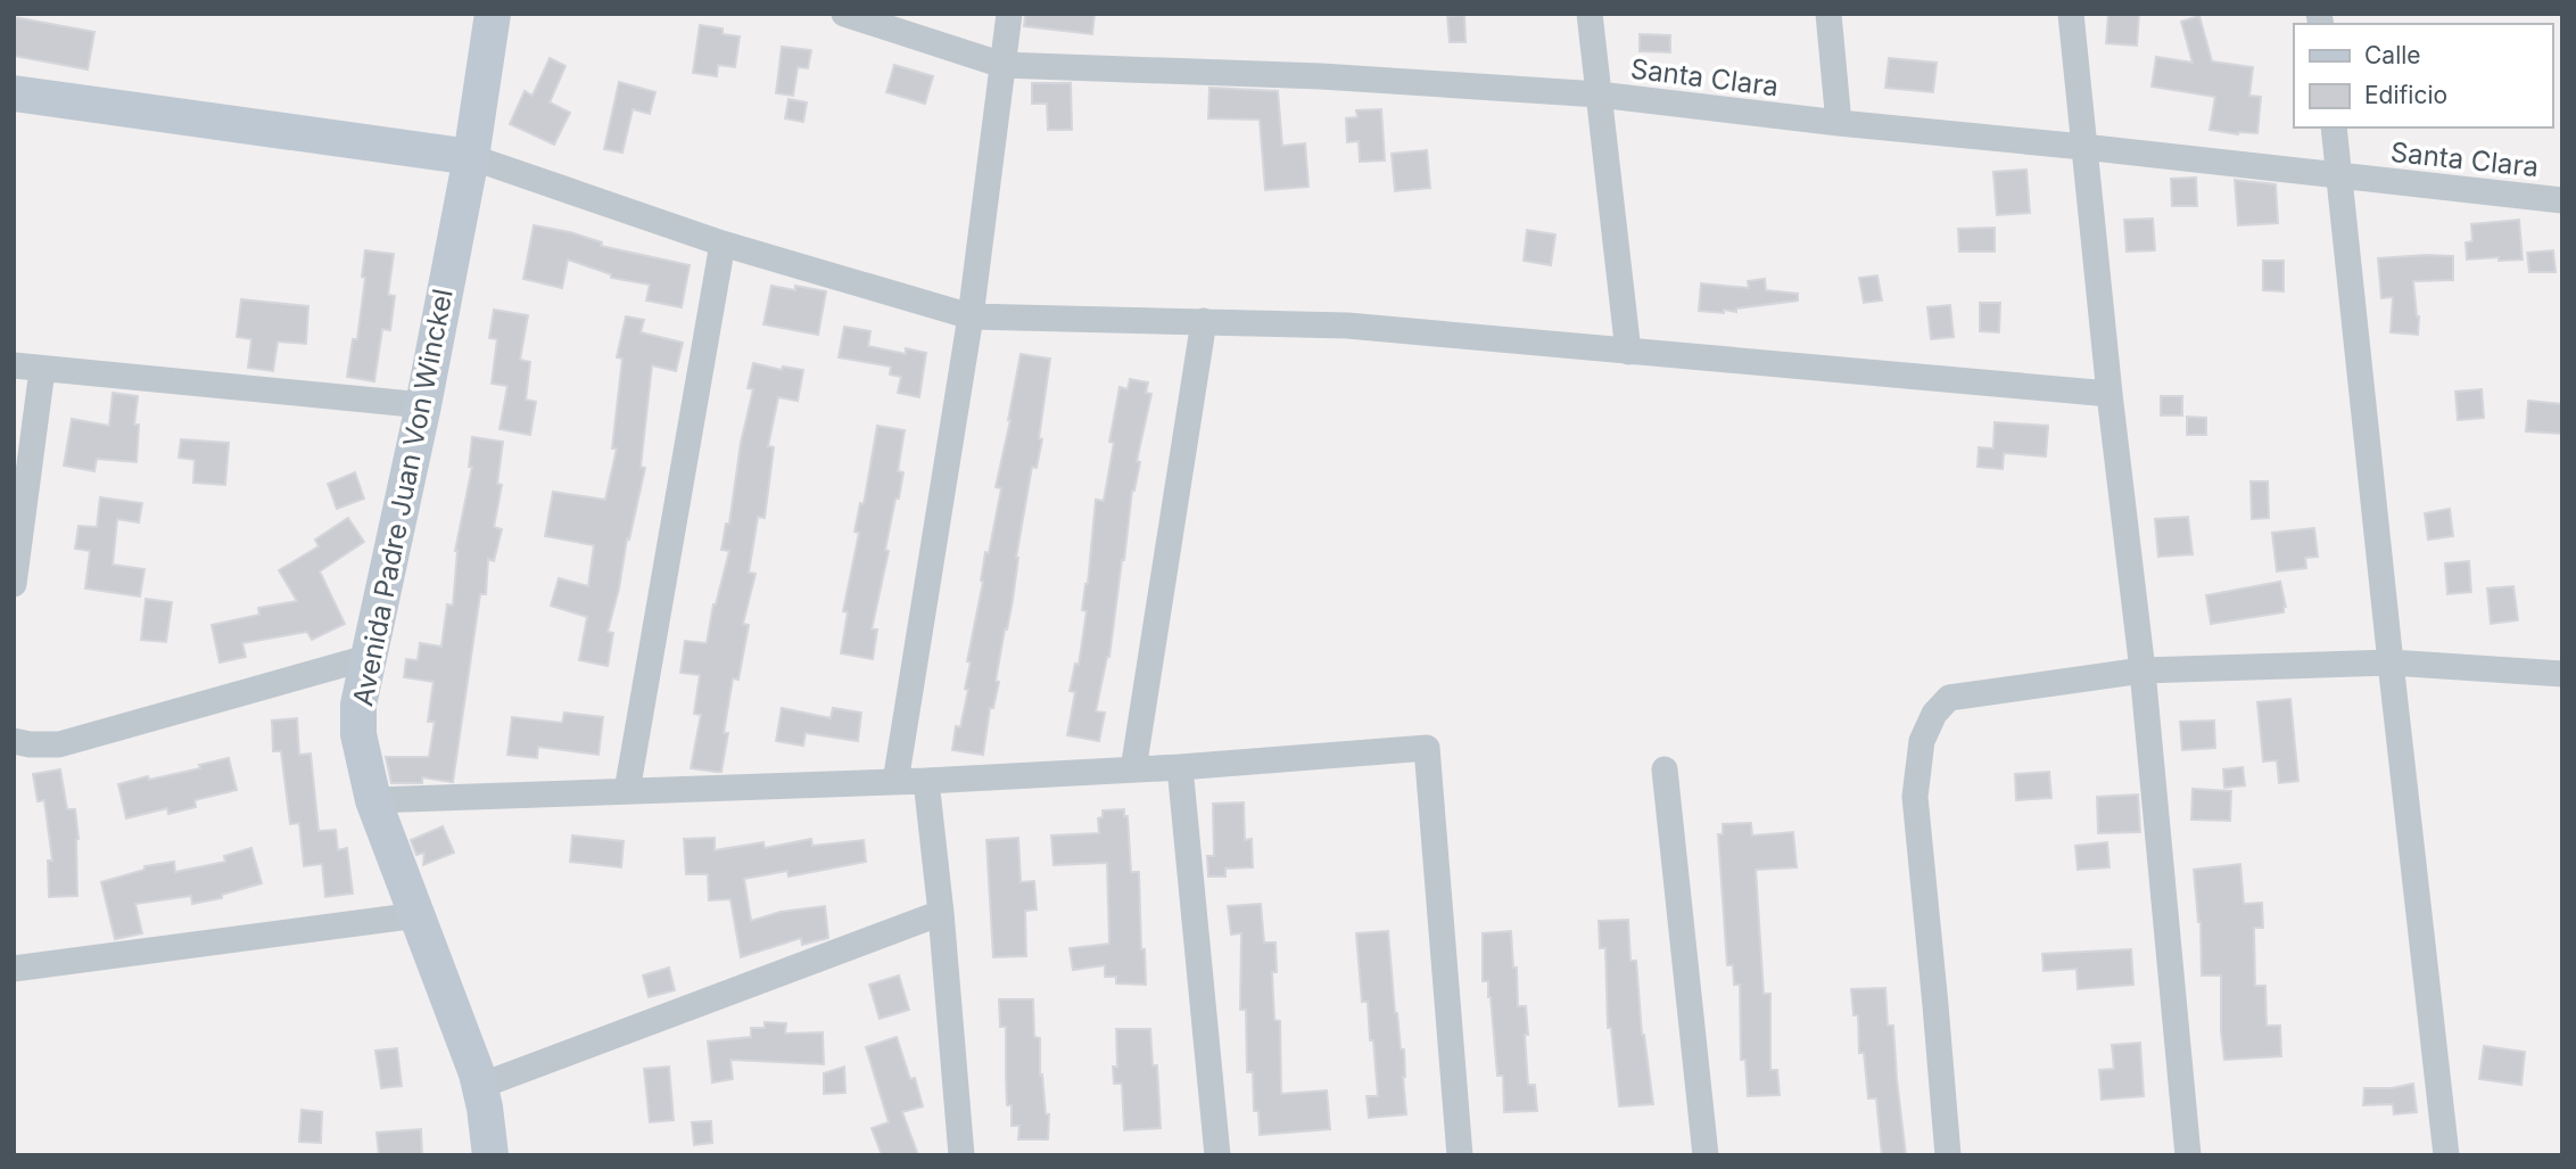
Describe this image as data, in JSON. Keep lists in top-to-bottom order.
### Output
{
  "streets": {
    "main road": ["Avenida Padre Juan Von Winckel"],
    "street": ["Santa Clara"]
  },
  "legend": ["Calle", "Edificio"]
}
